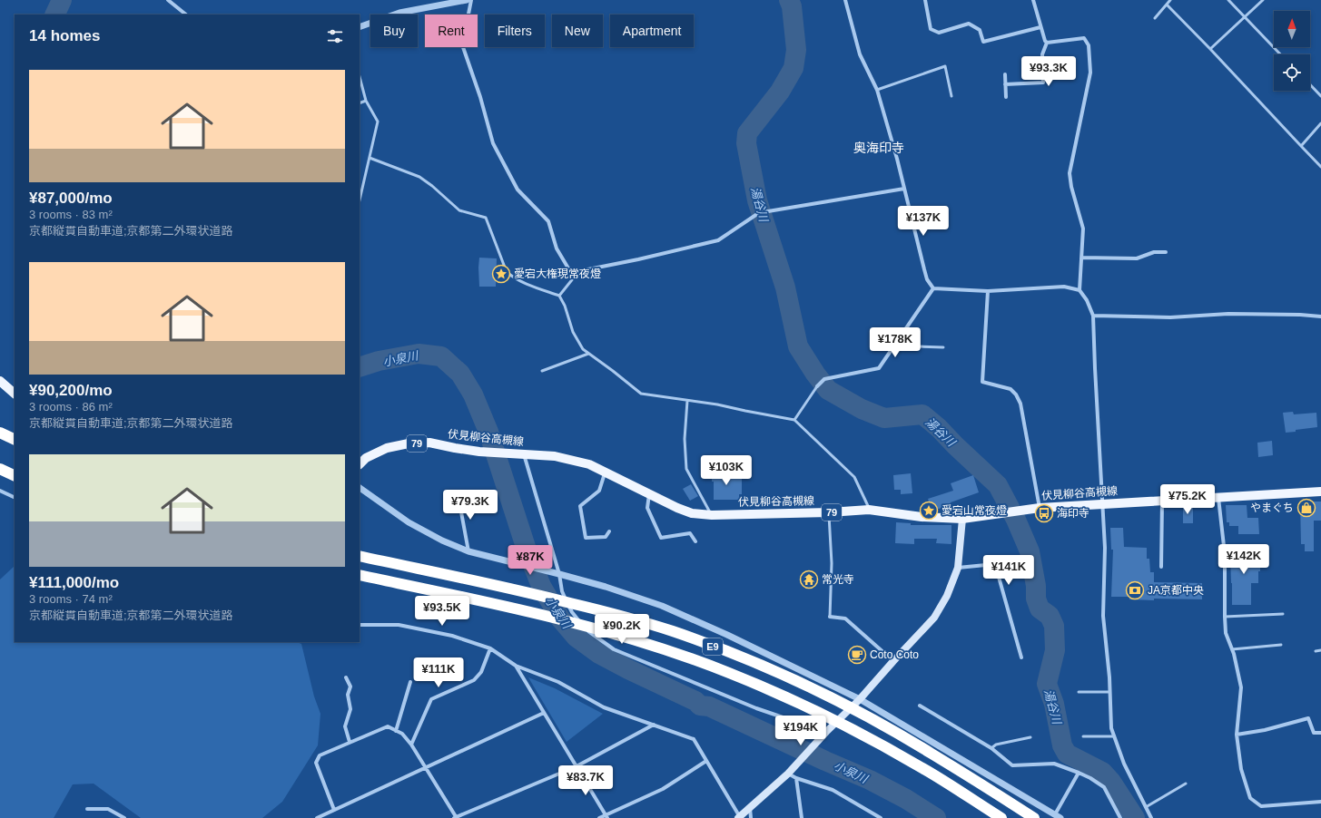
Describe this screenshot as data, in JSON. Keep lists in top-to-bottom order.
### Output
{
  "streets": {
    "highway": ["E9"],
    "main road": ["伏見柳谷高槻線", "79"]
  },
  "districts": ["奥海印寺"],
  "water": ["湯谷川", "小泉川"],
  "places": {
    "place": ["愛宕大権現常夜燈", "愛宕山常夜燈"],
    "shop": ["やまぐち"],
    "bus stop": ["海印寺"],
    "temple": ["常光寺"],
    "bank": ["JA京都中央"],
    "cafe": ["Coto Coto"]
  },
  "north": "top",
  "page": {
    "chip": [
      "Buy",
      "Rent",
      "Filters",
      "New",
      "Apartment"
    ],
    "heading": "14 homes",
    "price": [
      "¥93.3K",
      "¥137K",
      "¥178K",
      "¥103K",
      "¥75.2K",
      "¥79.3K",
      "¥142K",
      "¥87K",
      "¥141K",
      "¥93.5K",
      "¥90.2K",
      "¥111K",
      "¥194K",
      "¥83.7K"
    ],
    "list": [
      {
        "name": "¥87,000/mo",
        "note": "3 rooms · 83 m² · 京都縦貫自動車道;京都第二外環状道路"
      },
      {
        "name": "¥90,200/mo",
        "note": "3 rooms · 86 m² · 京都縦貫自動車道;京都第二外環状道路"
      },
      {
        "name": "¥111,000/mo",
        "note": "3 rooms · 74 m² · 京都縦貫自動車道;京都第二外環状道路"
      }
    ]
  }
}
